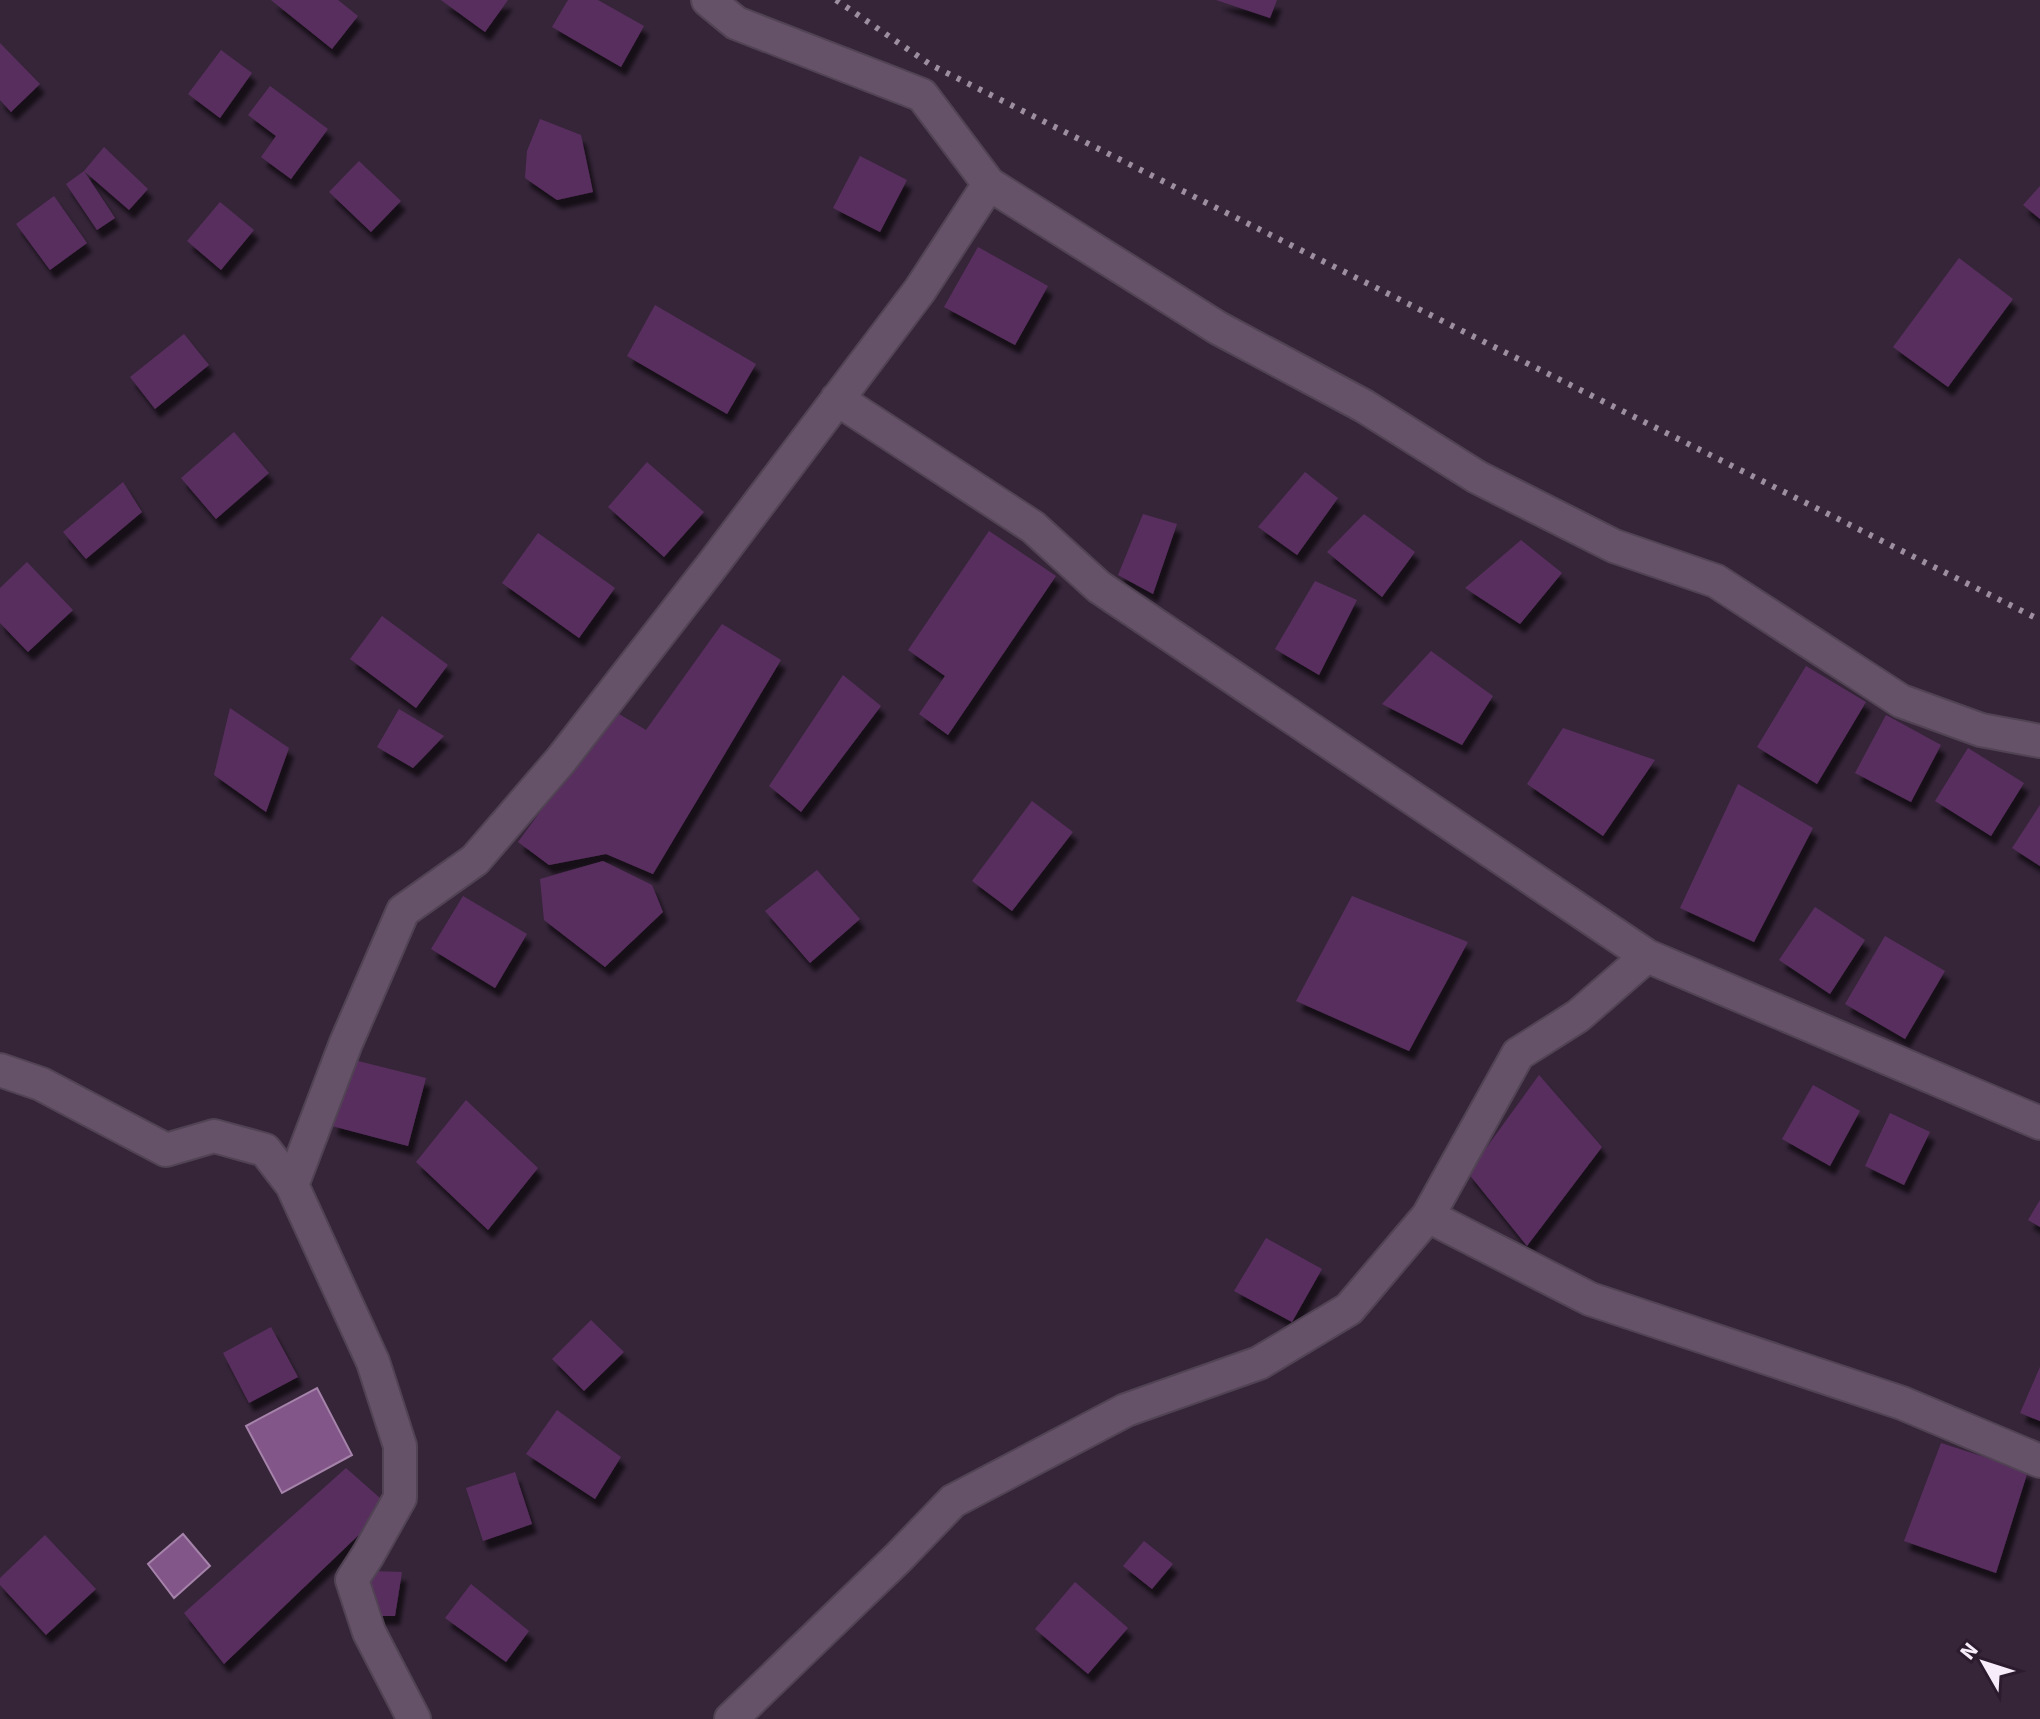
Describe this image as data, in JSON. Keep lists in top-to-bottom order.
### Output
{
  "north": "top left"
}
